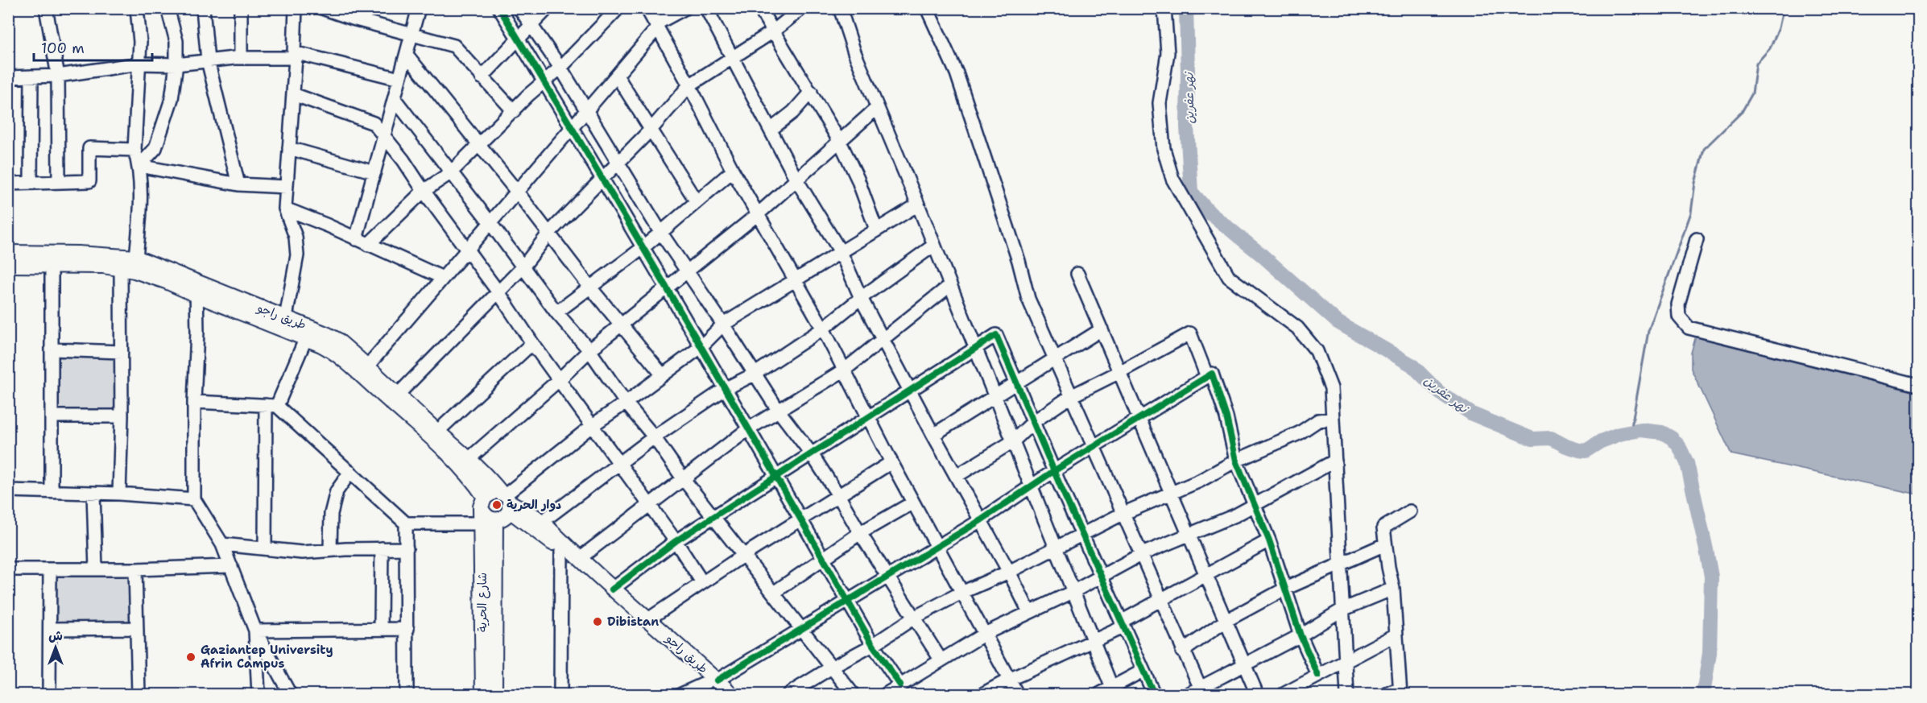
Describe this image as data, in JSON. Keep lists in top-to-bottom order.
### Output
{
  "streets": {
    "main road": ["طريق راجو", "شارع الحرية"]
  },
  "crossings": [
    ["طريق راجو", "شارع الحرية"]
  ],
  "water": ["نهر عفرين"],
  "places": ["دوار الحرية", "Dibistan", "Gaziantep University Afrin Campus"],
  "scale_bar": "100 m",
  "north": "top"
}
